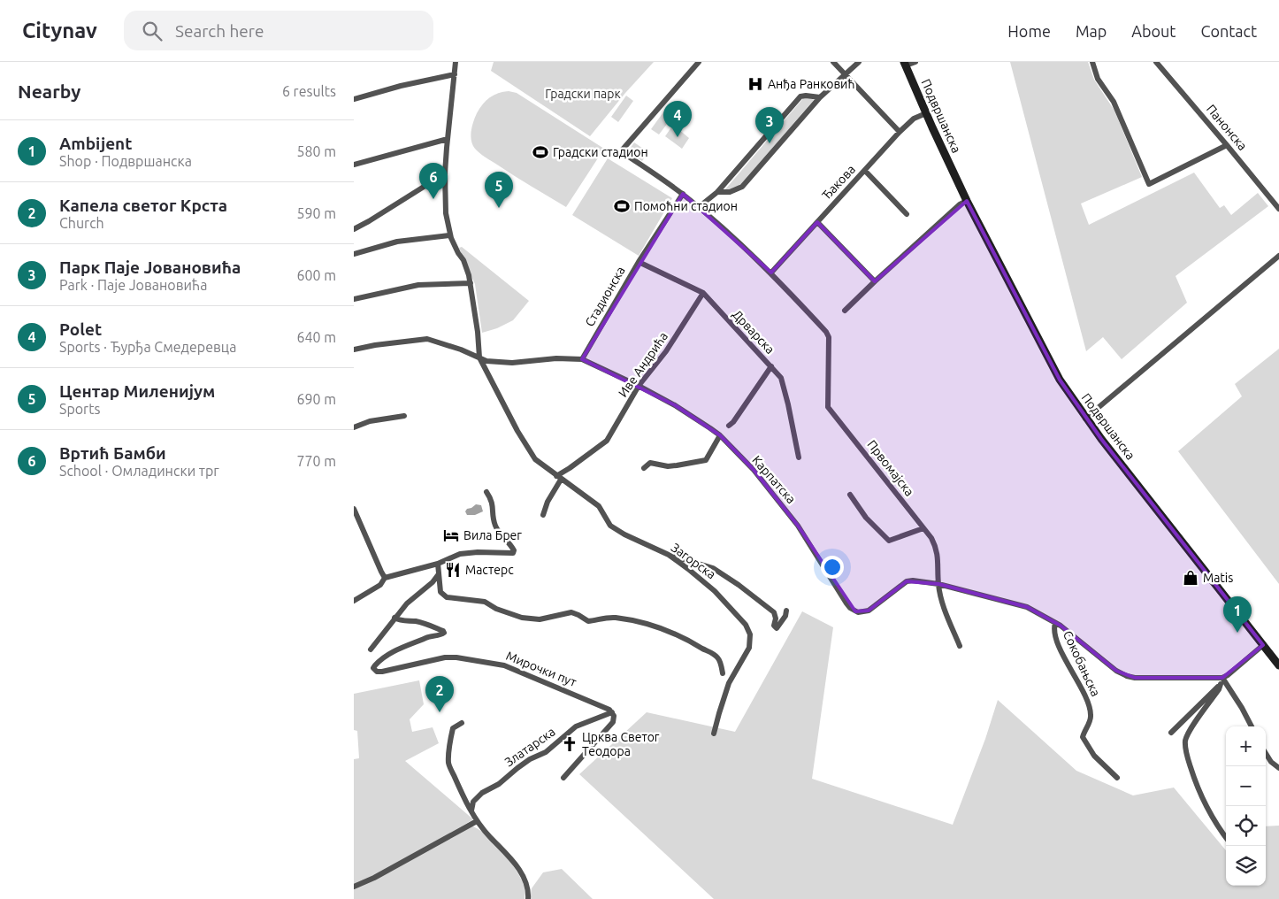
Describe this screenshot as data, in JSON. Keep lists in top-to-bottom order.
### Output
{
  "streets": {
    "street": [
      "Подвршанска",
      "Панонска",
      "Ђакова",
      "Стадионска",
      "Дрварска",
      "Иве Андрића",
      "Првомајска",
      "Карпатска",
      "Загорска",
      "Сокобањска",
      "Мирочки пут",
      "Златарска"
    ]
  },
  "crossings": [
    ["Подвршанска", "Ђакова"],
    ["Ђакова", "Првомајска"],
    ["Стадионска", "Дрварска"],
    ["Стадионска", "Првомајска"],
    ["Дрварска", "Иве Андрића"],
    ["Иве Андрића", "Карпатска"],
    ["Иве Андрића", "Загорска"],
    ["Првомајска", "Карпатска"],
    ["Мирочки пут", "Златарска"]
  ],
  "parks": ["Градски парк"],
  "places": {
    "hospital": ["Анђа Ранковић"],
    "sports": ["Градски стадион", "Помоћни стадион"],
    "hotel": ["Вила Брег"],
    "restaurant": ["Мастерс"],
    "shop": ["Matis"],
    "church": ["Црква Светог Теодора"]
  },
  "page": {
    "header": "Citynav",
    "search": "Search here",
    "nav": [
      "Home",
      "Map",
      "About",
      "Contact"
    ],
    "heading": ["Nearby", "6 results"],
    "pins": [
      "4",
      "3",
      "6",
      "5",
      "1",
      "2"
    ],
    "list": [
      {
        "mark": "1",
        "name": "Ambijent",
        "note": "Shop · Подвршанска",
        "value": "580 m"
      },
      {
        "mark": "2",
        "name": "Капела светог Крста",
        "note": "Church",
        "value": "590 m"
      },
      {
        "mark": "3",
        "name": "Парк Паје Јовановића",
        "note": "Park · Паје Јовановића",
        "value": "600 m"
      },
      {
        "mark": "4",
        "name": "Polet",
        "note": "Sports · Ђурђа Смедеревца",
        "value": "640 m"
      },
      {
        "mark": "5",
        "name": "Центар Миленијум",
        "note": "Sports",
        "value": "690 m"
      },
      {
        "mark": "6",
        "name": "Вртић Бамби",
        "note": "School · Омладински трг",
        "value": "770 m"
      }
    ],
    "map_buttons": ["+", "−"]
  }
}
